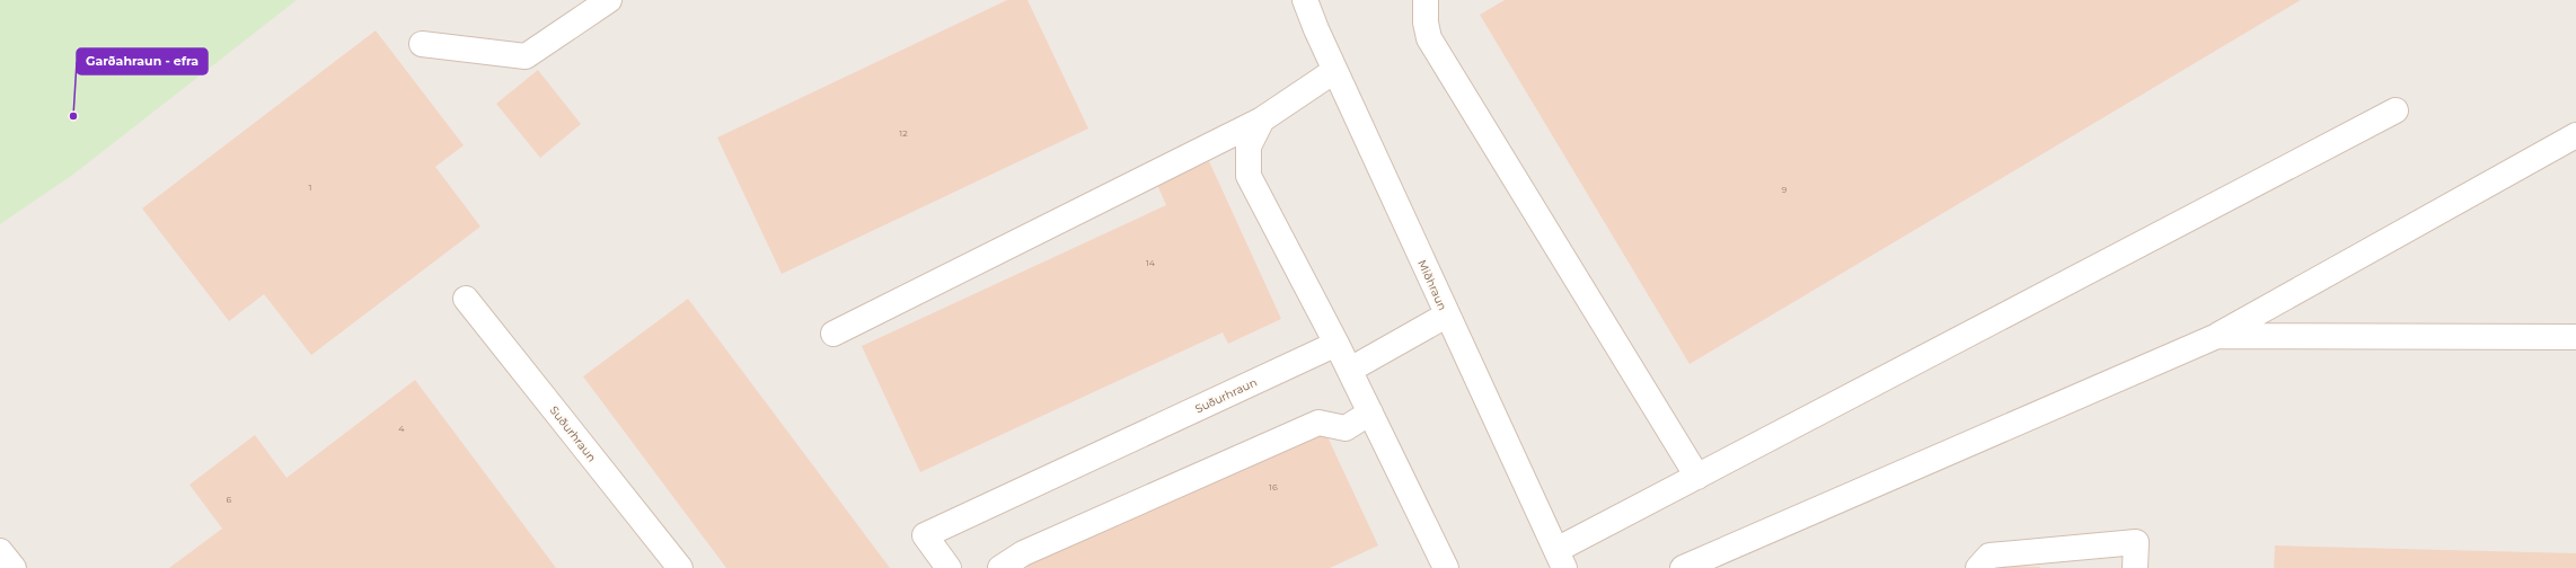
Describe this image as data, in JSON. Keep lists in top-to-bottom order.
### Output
{
  "streets": {
    "street": ["Miðhraun", "Suðurhraun"]
  },
  "places": ["Garðahraun - efra"],
  "house_numbers": [
    "12",
    "1",
    "9",
    "14",
    "4",
    "16",
    "6"
  ]
}
